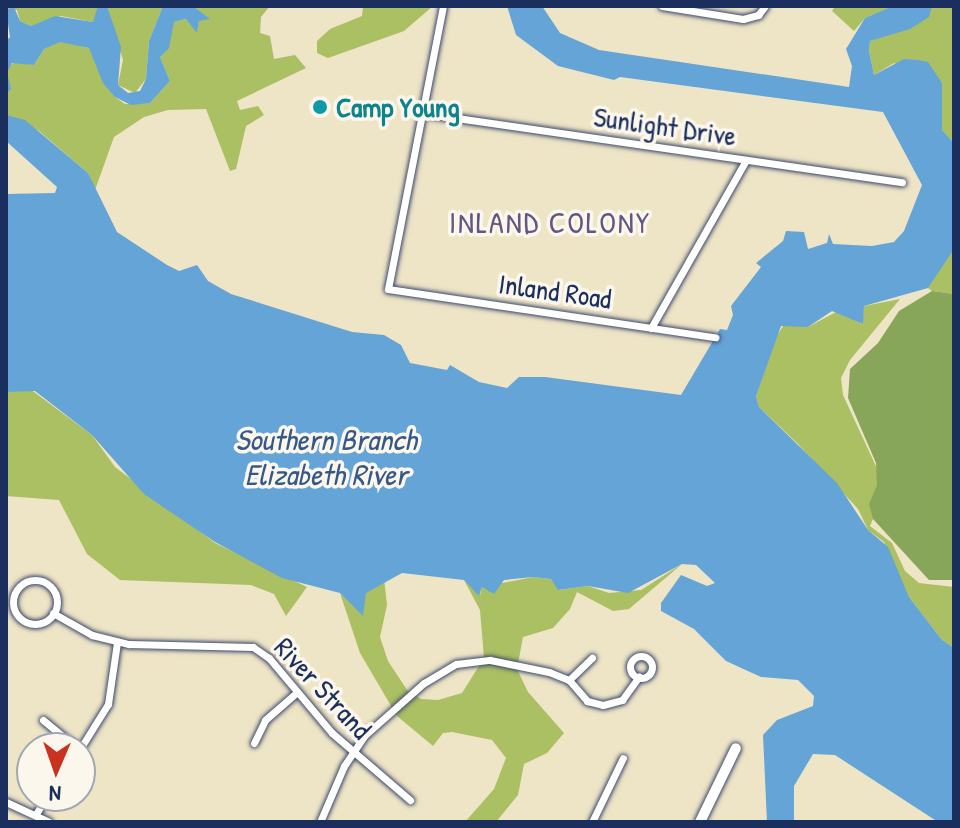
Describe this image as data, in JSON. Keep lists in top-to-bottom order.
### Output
{
  "streets": {
    "street": ["Sunlight Drive", "Inland Road", "River Strand"]
  },
  "crossings": [
    ["Sunlight Drive", "Inland Road"]
  ],
  "districts": ["INLAND COLONY"],
  "water": ["Southern Branch Elizabeth River"],
  "places": ["Camp Young"],
  "north": "bottom"
}
